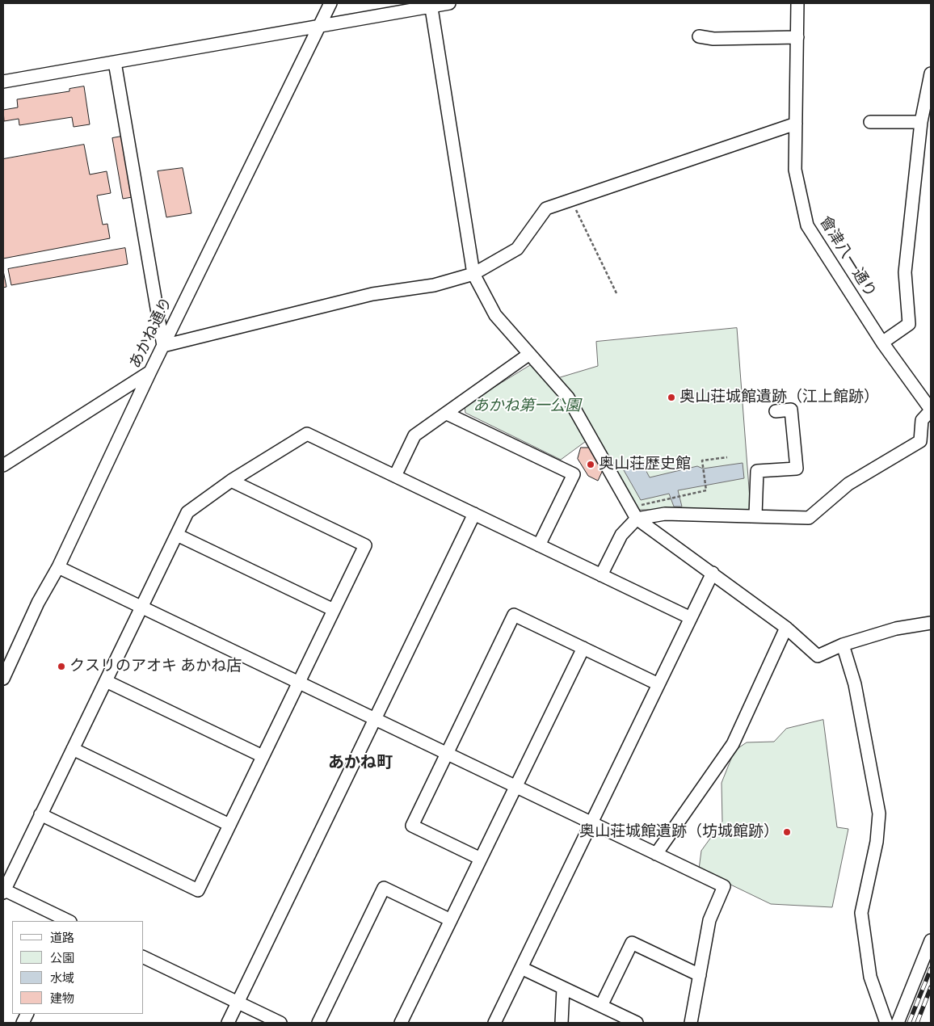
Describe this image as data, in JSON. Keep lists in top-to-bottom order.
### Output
{
  "streets": {
    "street": ["會津八一通り", "あかね通り"]
  },
  "districts": ["あかね町"],
  "parks": ["あかね第一公園"],
  "places": [
    "奥山荘城館遺跡（江上館跡）",
    "奥山荘歴史館",
    "クスリのアオキ あかね店",
    "奥山荘城館遺跡（坊城館跡）"
  ],
  "legend": [
    "道路",
    "公園",
    "水域",
    "建物"
  ]
}
